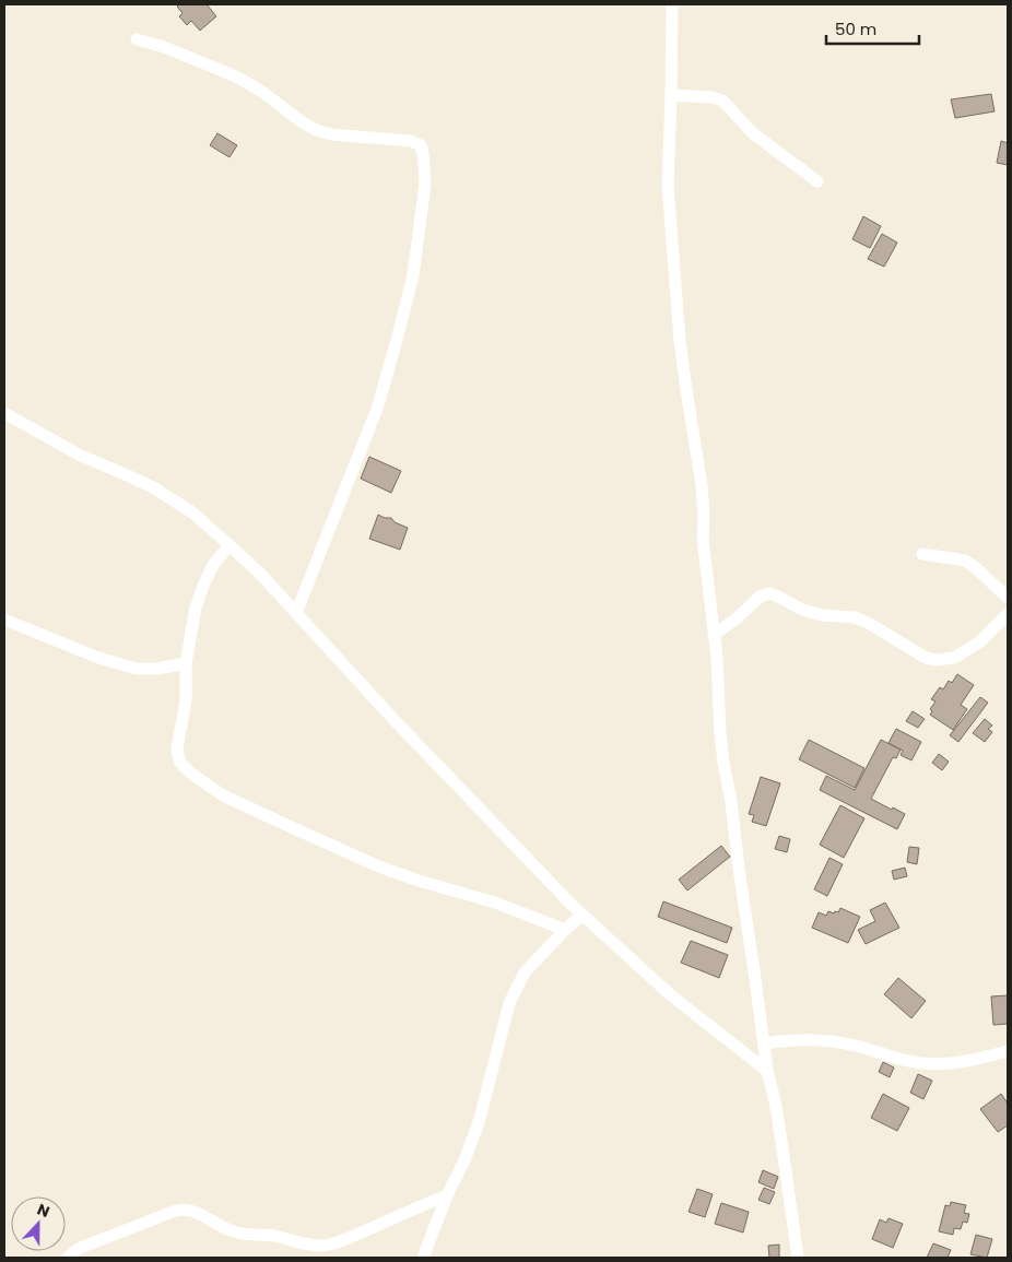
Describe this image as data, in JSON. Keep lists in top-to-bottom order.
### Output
{
  "scale_bar": "50 m",
  "north": "top"
}
